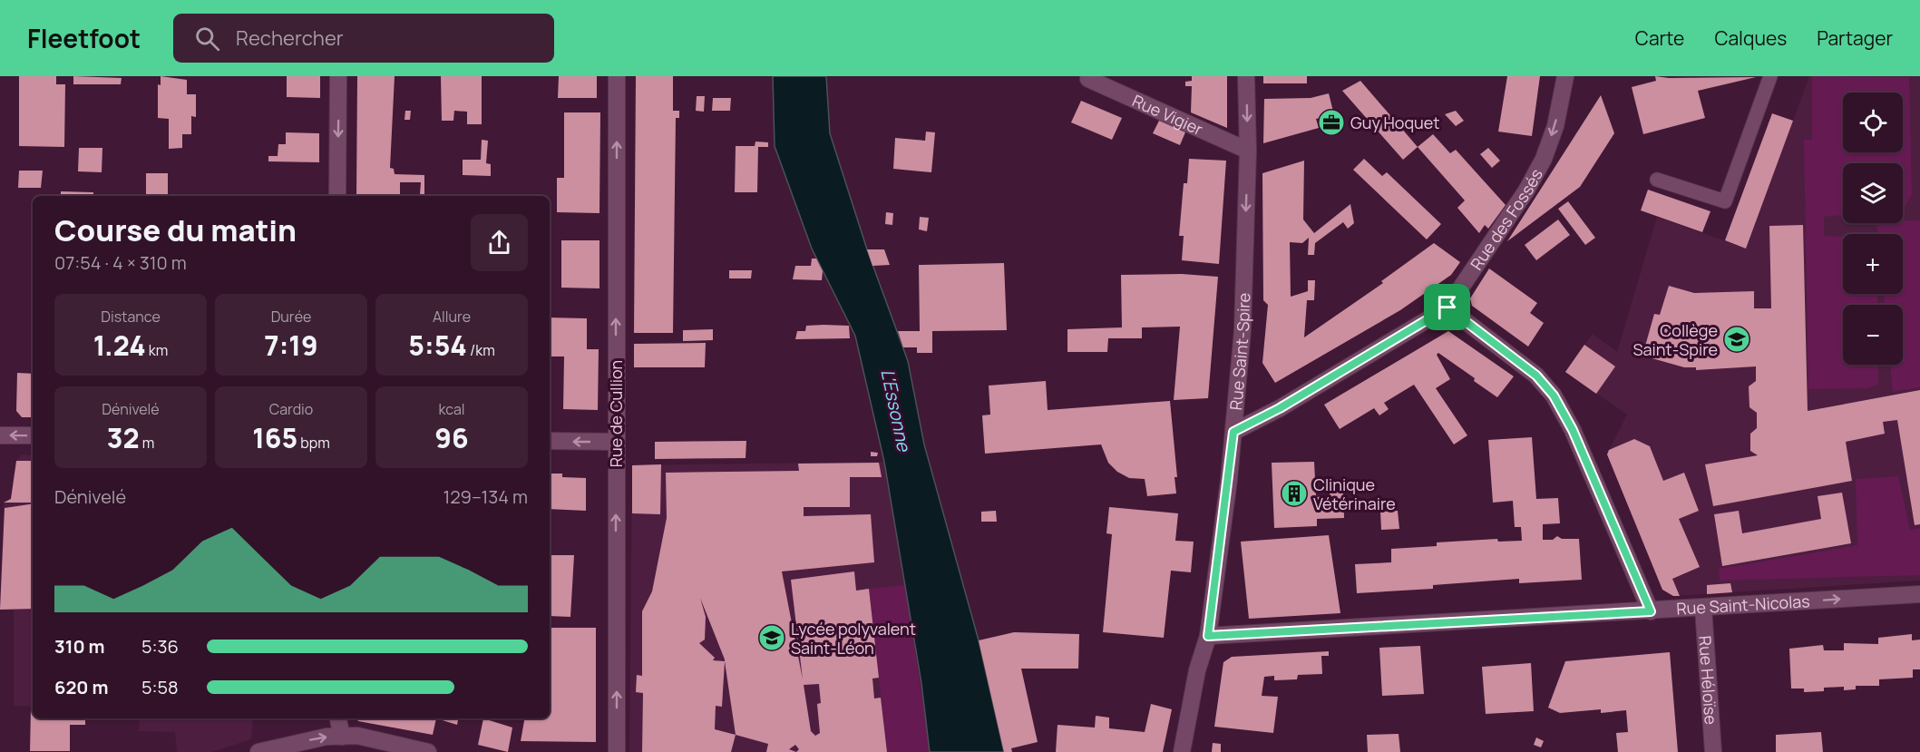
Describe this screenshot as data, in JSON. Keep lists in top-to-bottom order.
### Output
{
  "streets": {
    "street": [
      "Rue Vigier",
      "Rue des Fossés",
      "Rue Saint-Spire",
      "Rue de Cullion",
      "Rue Saint-Nicolas",
      "Rue Héloïse"
    ]
  },
  "crossings": [
    ["Rue Vigier", "Rue Saint-Spire"],
    ["Rue des Fossés", "Rue Saint-Spire"],
    ["Rue Saint-Spire", "Rue Saint-Nicolas"],
    ["Rue Saint-Nicolas", "Rue Héloïse"]
  ],
  "one_way": ["Rue des Fossés", "Rue Saint-Spire", "Rue de Cullion"],
  "water": ["L'Essonne"],
  "places": {
    "office": ["Guy Hoquet"],
    "school or university": ["Collège Saint-Spire", "Lycée polyvalent Saint-Léon"],
    "building": ["Clinique Vétérinaire"]
  },
  "page": {
    "header": "Fleetfoot",
    "search": "Rechercher",
    "nav": ["Carte", "Calques", "Partager"],
    "map_buttons": ["+", "−"],
    "heading": ["Course du matin", "07:54 · 4 × 310 m"],
    "stats": [
      ["Distance", "1.24 km"],
      ["Durée", "7:19"],
      ["Allure", "5:54 /km"],
      ["Dénivelé", "32 m"],
      ["Cardio", "165 bpm"],
      ["kcal", "96"]
    ],
    "chart": ["Dénivelé", "129–134 m"],
    "list": [
      {
        "name": "310 m",
        "note": "5:36"
      },
      {
        "name": "620 m",
        "note": "5:58"
      }
    ]
  }
}
